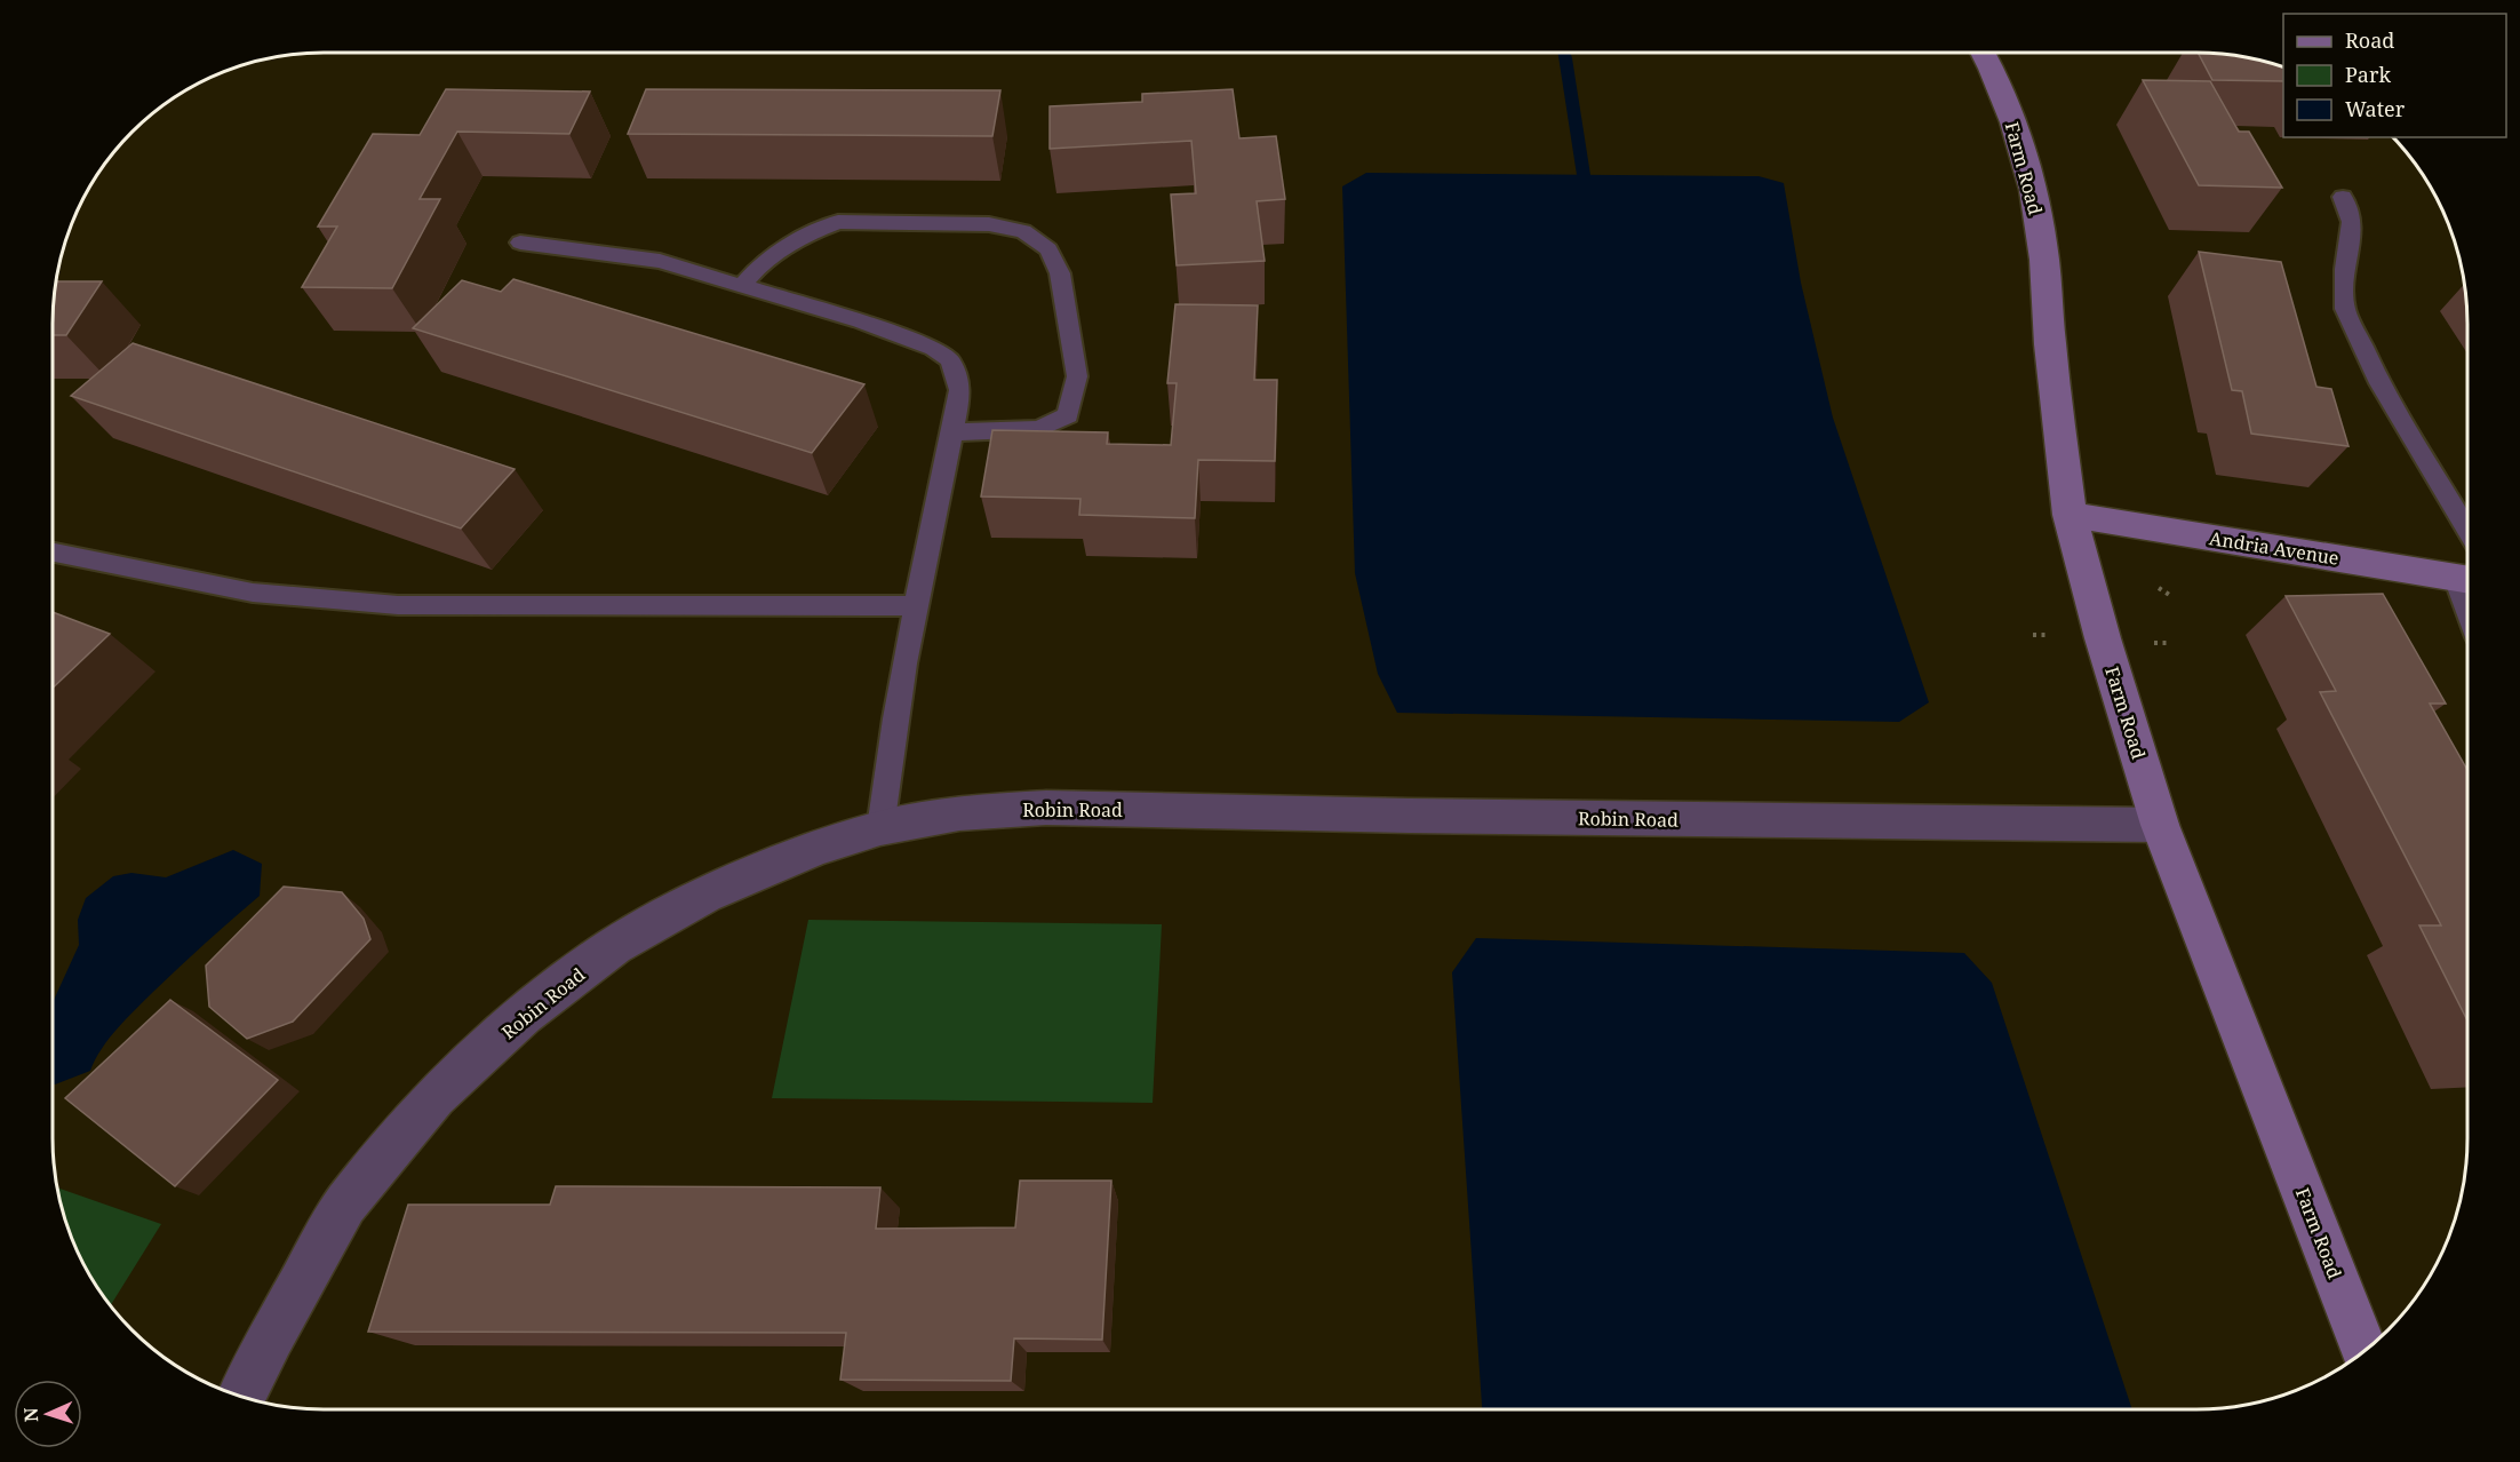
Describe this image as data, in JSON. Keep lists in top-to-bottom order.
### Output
{
  "streets": {
    "street": ["Farm Road", "Andria Avenue", "Robin Road"]
  },
  "crossings": [
    ["Farm Road", "Andria Avenue"],
    ["Farm Road", "Robin Road"]
  ],
  "legend": ["Road", "Park", "Water"],
  "north": "left"
}
